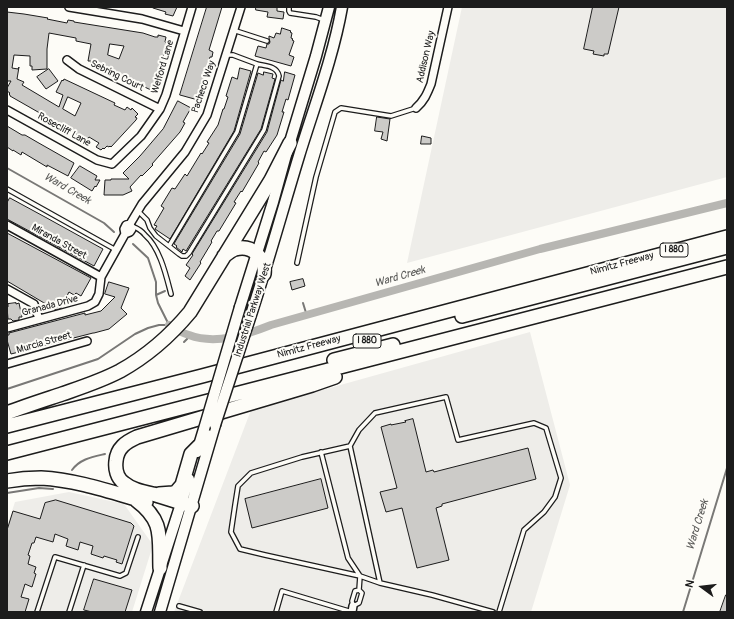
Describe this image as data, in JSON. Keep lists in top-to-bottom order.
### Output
{
  "streets": {
    "highway": ["I 880", "Nimitz Freeway"],
    "main road": ["Industrial Parkway West"],
    "street": [
      "Addison Way",
      "Welford Lane",
      "Sebring Court",
      "Pacheco Way",
      "Rosecliff Lane",
      "Miranda Street",
      "Granada Drive",
      "Murcia Street"
    ]
  },
  "crossings": [
    ["Welford Lane", "Sebring Court"],
    ["Welford Lane", "Rosecliff Lane"],
    ["Pacheco Way", "Miranda Street"],
    ["Pacheco Way", "Granada Drive"],
    ["Miranda Street", "Granada Drive"]
  ],
  "water": ["Ward Creek"],
  "north": "left"
}
